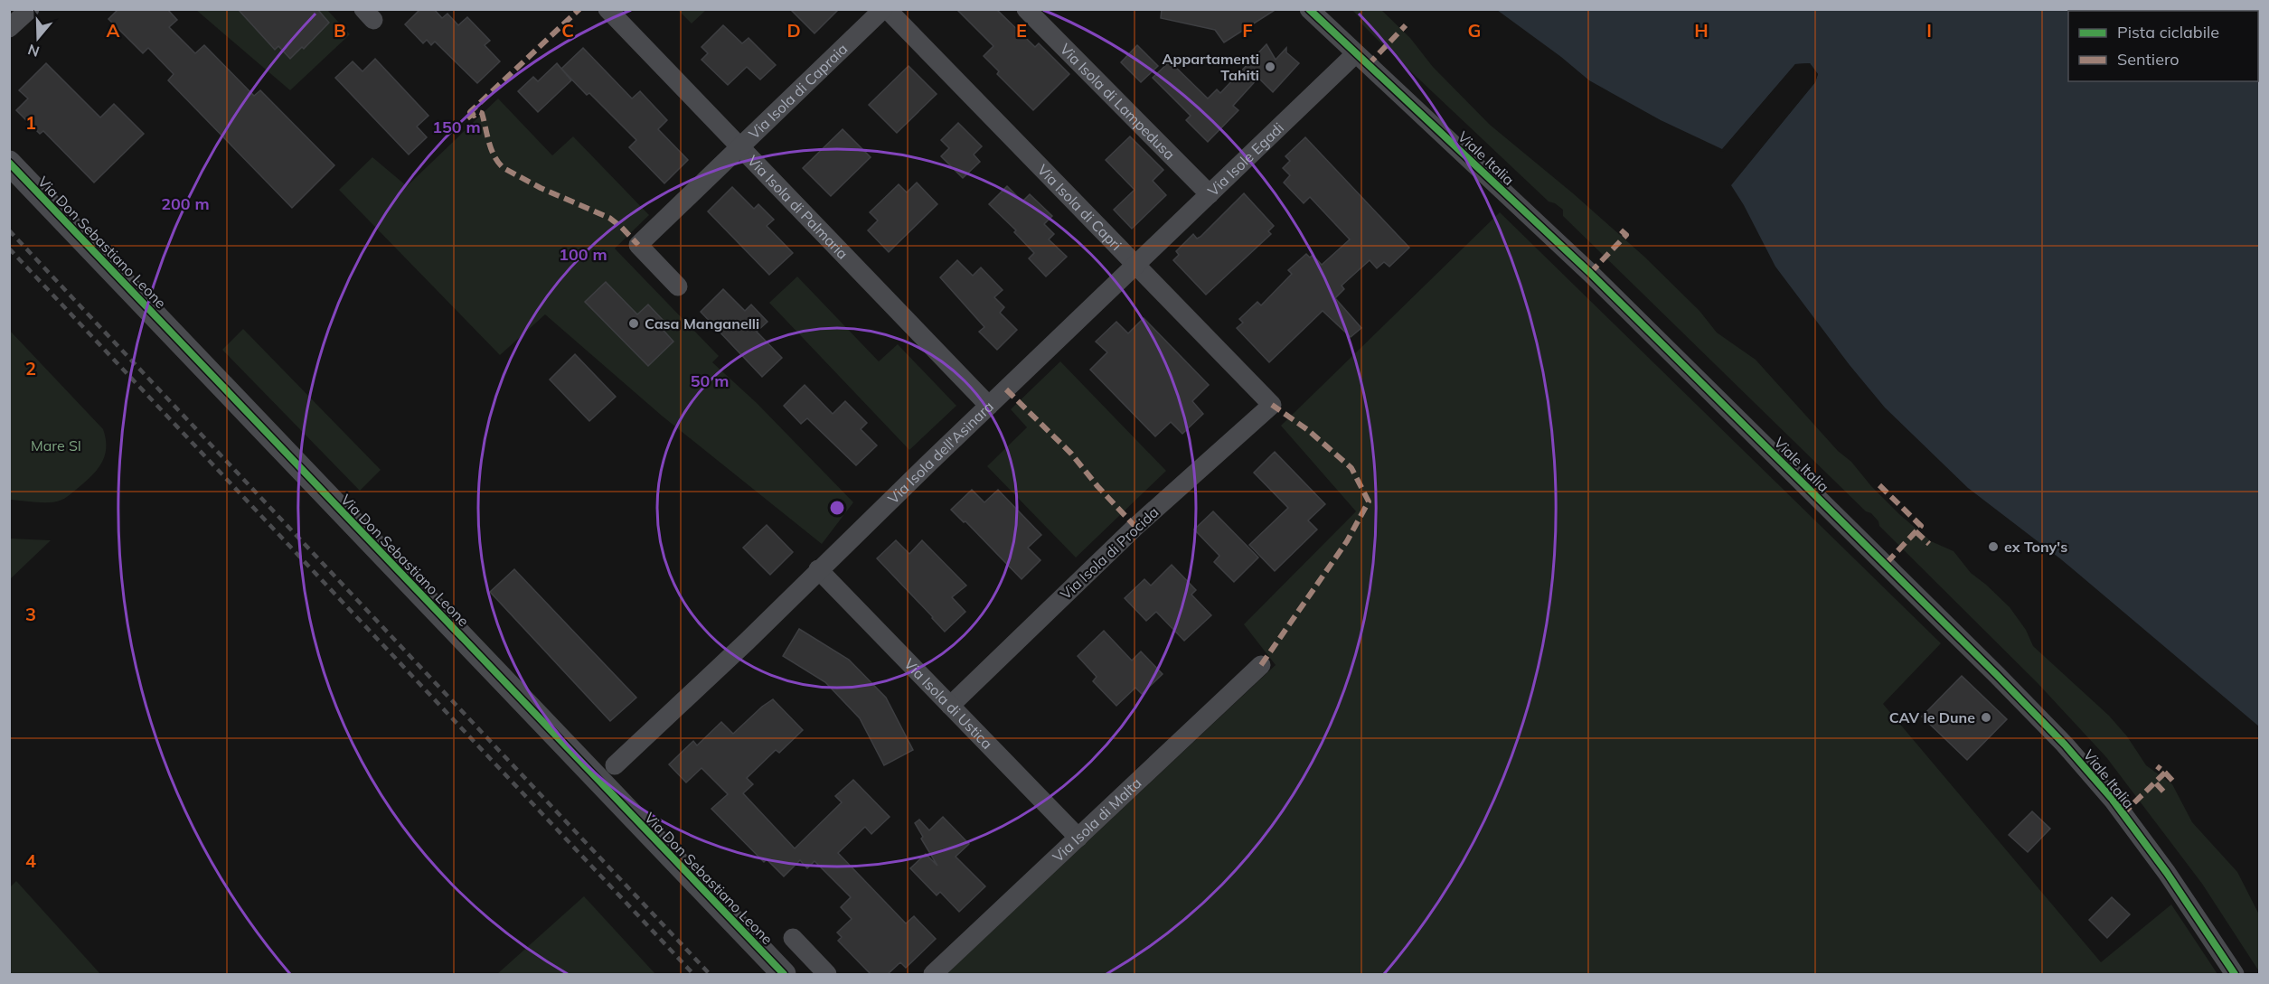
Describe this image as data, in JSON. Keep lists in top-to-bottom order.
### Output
{
  "streets": {
    "street": [
      "Via Isola di Capraia",
      "Via Isola di Lampedusa",
      "Viale Italia",
      "Via Isole Egadi",
      "Via Isola di Palmaria",
      "Via Isola di Capri",
      "Via Don Sebastiano Leone",
      "Via Isola dell'Asinara",
      "Via Isola di Procida",
      "Via Isola di Ustica",
      "Via Isola di Malta"
    ]
  },
  "crossings": [
    ["Via Isola di Capraia", "Via Isola di Palmaria"],
    ["Via Isola di Capraia", "Via Isola di Capri"],
    ["Via Isola di Lampedusa", "Via Isole Egadi"],
    ["Viale Italia", "Via Isole Egadi"],
    ["Via Isole Egadi", "Via Isola di Capri"],
    ["Via Isole Egadi", "Via Isola dell'Asinara"],
    ["Via Isola di Palmaria", "Via Isola dell'Asinara"],
    ["Via Isola di Capri", "Via Isola dell'Asinara"],
    ["Via Isola di Capri", "Via Isola di Procida"],
    ["Via Isola dell'Asinara", "Via Isola di Ustica"],
    ["Via Isola di Procida", "Via Isola di Ustica"],
    ["Via Isola di Ustica", "Via Isola di Malta"]
  ],
  "parks": ["Mare SI"],
  "places": [
    "Appartamenti Tahiti",
    "Casa Manganelli",
    "ex Tony's",
    "CAV le Dune"
  ],
  "legend": ["Pista ciclabile", "Sentiero"],
  "north": "bottom",
  "grid": {
    "columns": [
      "A",
      "B",
      "C",
      "D",
      "E",
      "F",
      "G",
      "H",
      "I"
    ],
    "rows": [
      "1",
      "2",
      "3",
      "4"
    ]
  },
  "rings": [
    "150 m",
    "200 m",
    "100 m",
    "50 m"
  ]
}
